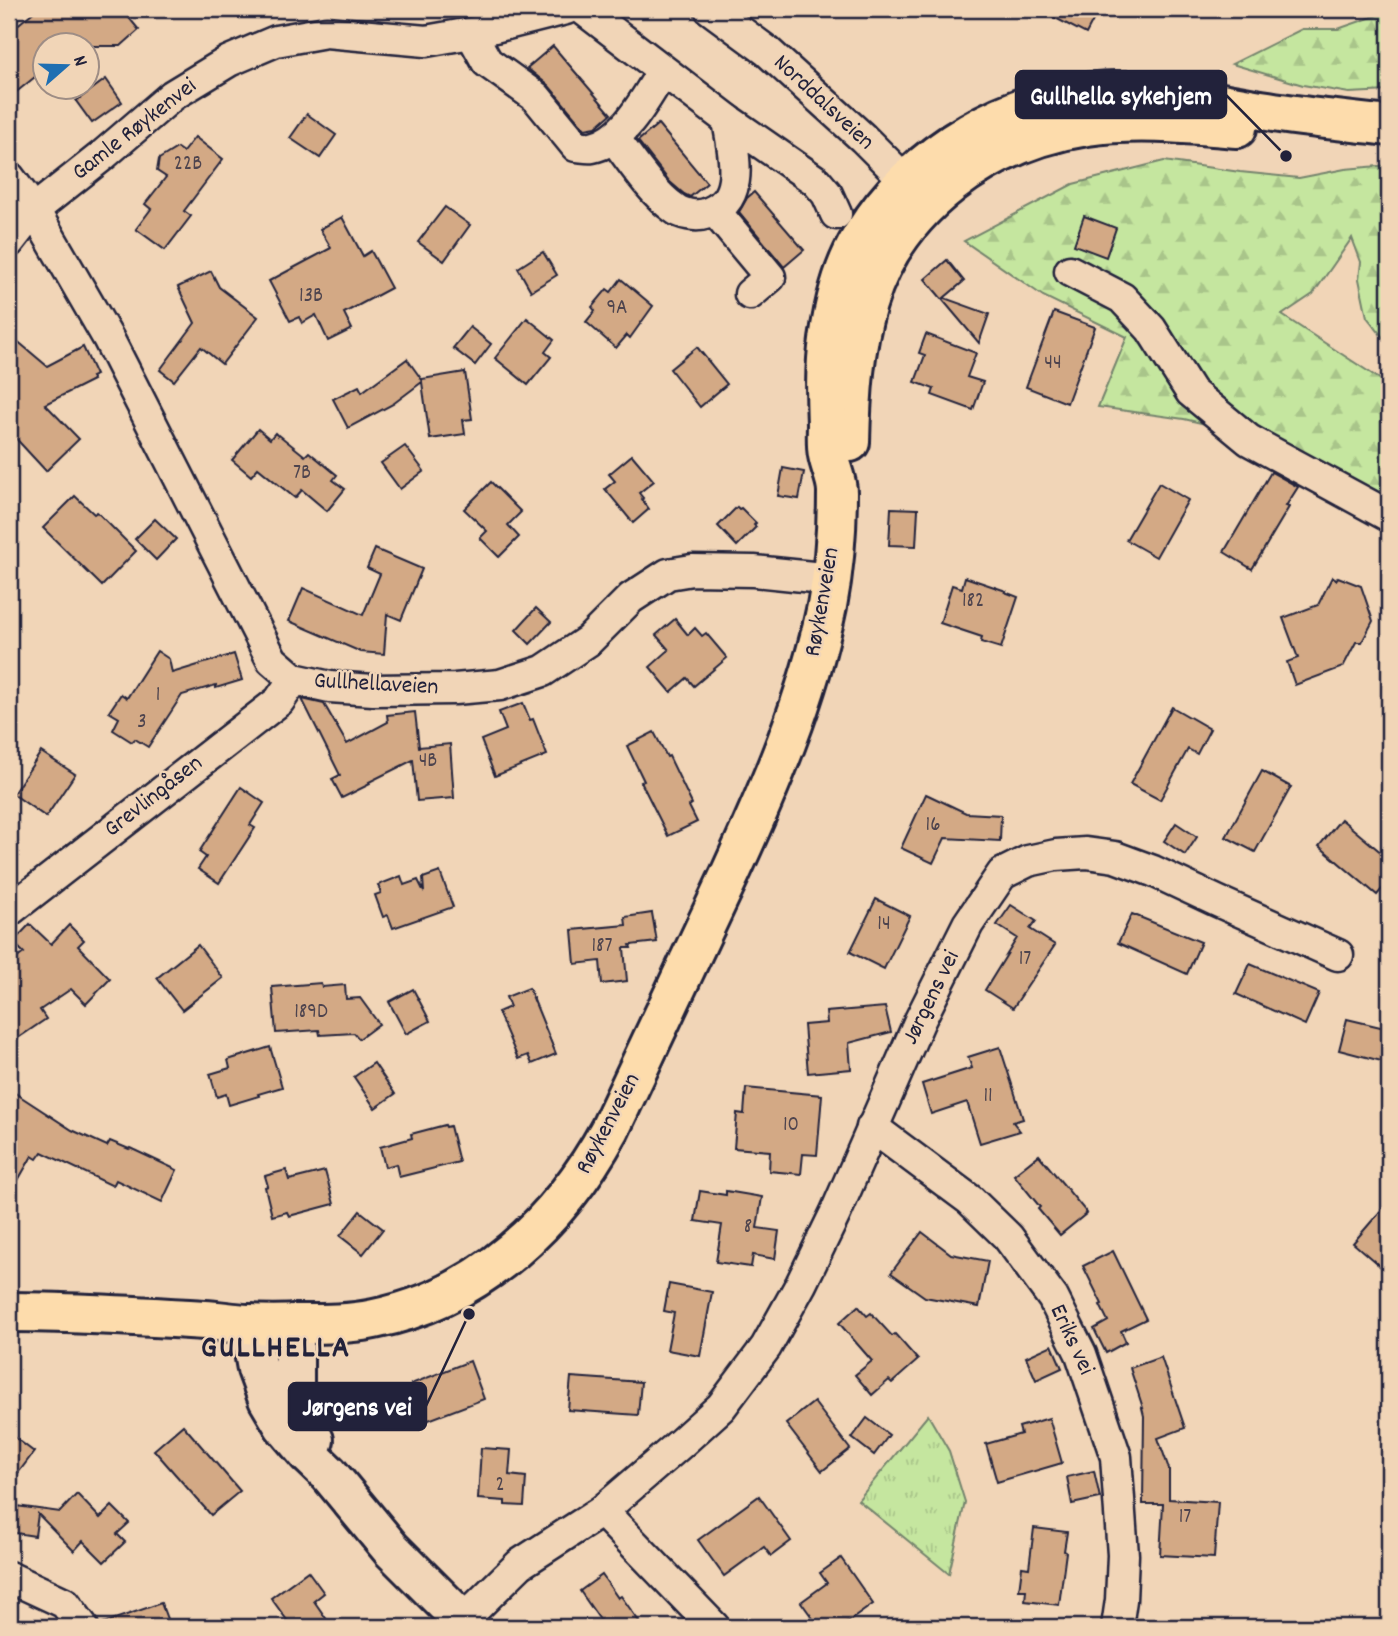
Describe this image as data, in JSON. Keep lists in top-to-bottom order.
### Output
{
  "streets": {
    "main road": ["Røykenveien"],
    "street": [
      "Norddalsveien",
      "Gamle Røykenvei",
      "Gullhellaveien",
      "Grevlingåsen",
      "Jørgens vei",
      "Eriks vei"
    ]
  },
  "crossings": [
    ["Norddalsveien", "Røykenveien"],
    ["Gamle Røykenvei", "Gullhellaveien"],
    ["Røykenveien", "Gullhellaveien"],
    ["Gullhellaveien", "Grevlingåsen"],
    ["Jørgens vei", "Eriks vei"]
  ],
  "districts": ["GULLHELLA"],
  "places": ["Gullhella sykehjem", "Jørgens vei"],
  "house_numbers": [
    "22B",
    "13B",
    "9A",
    "44",
    "7B",
    "182",
    "1",
    "3",
    "4B",
    "16",
    "14",
    "187",
    "17",
    "189D",
    "11",
    "10",
    "8",
    "2",
    "17"
  ],
  "north": "right"
}
